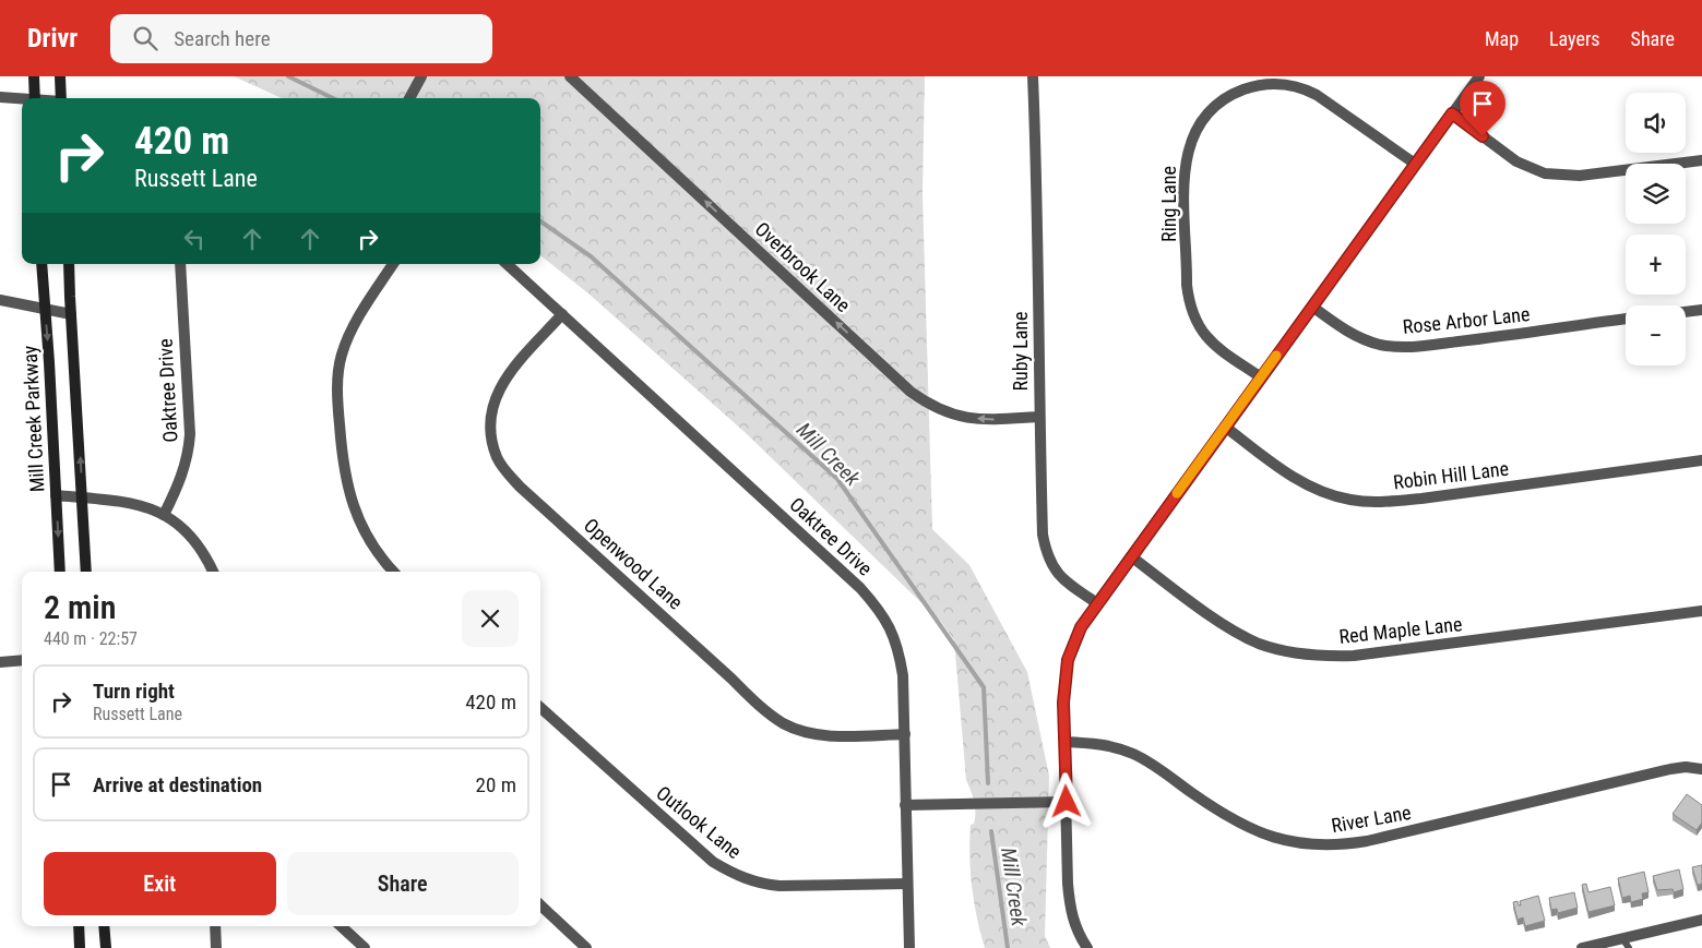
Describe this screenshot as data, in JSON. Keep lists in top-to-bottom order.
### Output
{
  "streets": {
    "main road": ["Mill Creek Parkway"],
    "street": [
      "Ring Lane",
      "Overbrook Lane",
      "Rose Arbor Lane",
      "Ruby Lane",
      "Oaktree Drive",
      "Robin Hill Lane",
      "Openwood Lane",
      "Red Maple Lane",
      "River Lane",
      "Outlook Lane"
    ]
  },
  "crossings": [
    ["Overbrook Lane", "Ruby Lane"],
    ["Oaktree Drive", "Openwood Lane"],
    ["Oaktree Drive", "Outlook Lane"]
  ],
  "one_way": ["Overbrook Lane"],
  "water": ["Mill Creek"],
  "page": {
    "header": "Drivr",
    "search": "Search here",
    "nav": ["Map", "Layers", "Share"],
    "map_buttons": ["+", "−"],
    "turn": ["420 m", "Russett Lane"],
    "heading": ["2 min", "440 m · 22:57"],
    "list": [
      {
        "name": "Turn right",
        "note": "Russett Lane",
        "value": "420 m"
      },
      {
        "name": "Arrive at destination",
        "value": "20 m"
      }
    ],
    "buttons": ["Exit", "Share"]
  }
}
